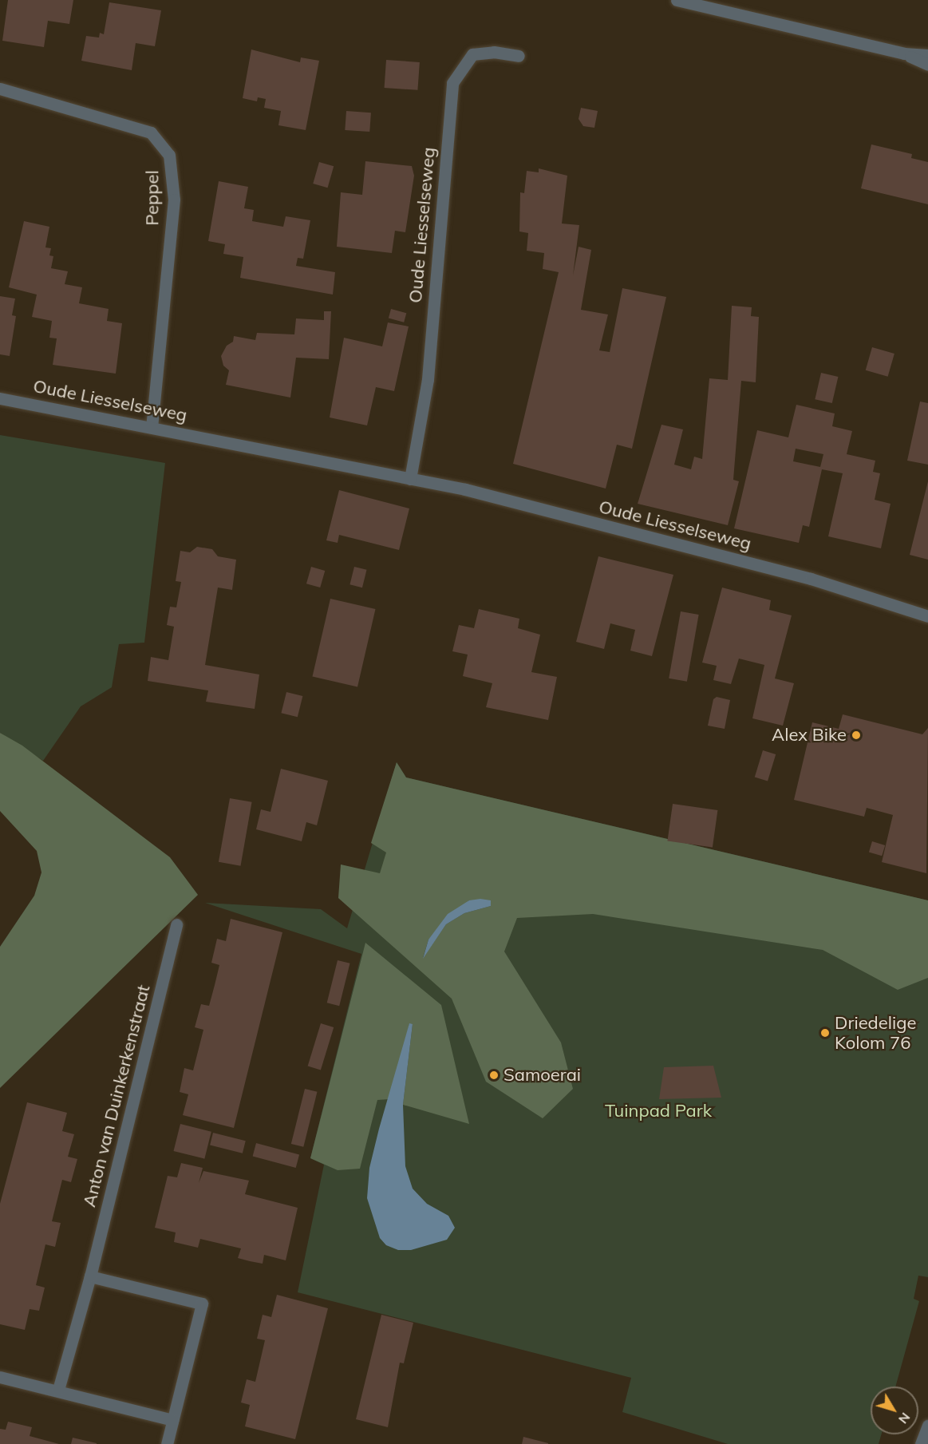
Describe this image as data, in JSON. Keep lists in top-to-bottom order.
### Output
{
  "streets": {
    "street": ["Peppel", "Oude Liesselseweg", "Anton van Duinkerkenstraat"]
  },
  "crossings": [
    ["Peppel", "Oude Liesselseweg"]
  ],
  "parks": ["Tuinpad Park"],
  "places": ["Alex Bike", "Driedelige Kolom 76", "Samoerai"],
  "north": "bottom right"
}
